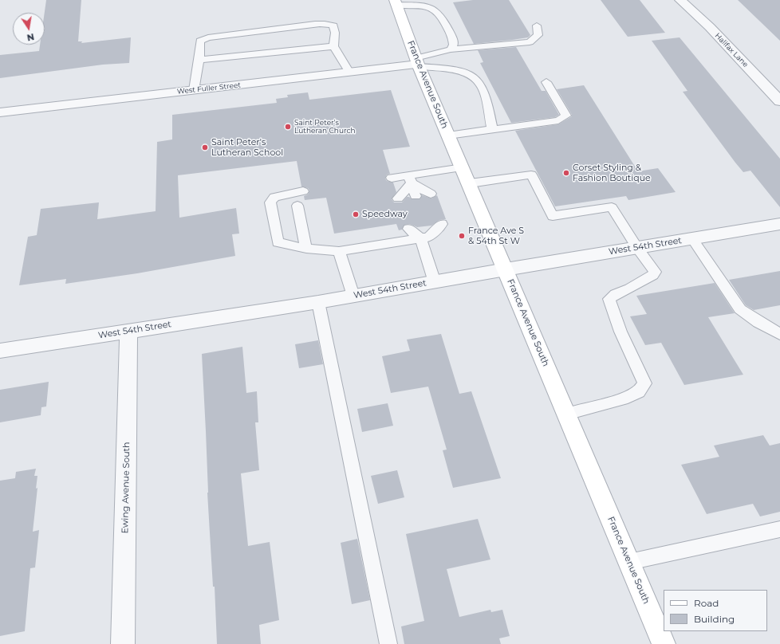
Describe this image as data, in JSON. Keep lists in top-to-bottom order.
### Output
{
  "streets": {
    "main road": ["France Avenue South"],
    "street": [
      "Halifax Lane",
      "West Fuller Street",
      "West 54th Street",
      "Ewing Avenue South"
    ]
  },
  "crossings": [
    ["France Avenue South", "West Fuller Street"],
    ["France Avenue South", "West 54th Street"],
    ["West 54th Street", "Ewing Avenue South"]
  ],
  "places": [
    "Saint Peter's Lutheran Church",
    "Saint Peter's Lutheran School",
    "Corset Styling & Fashion Boutique",
    "Speedway",
    "France Ave S & 54th St W"
  ],
  "legend": ["Road", "Building"],
  "north": "bottom"
}
